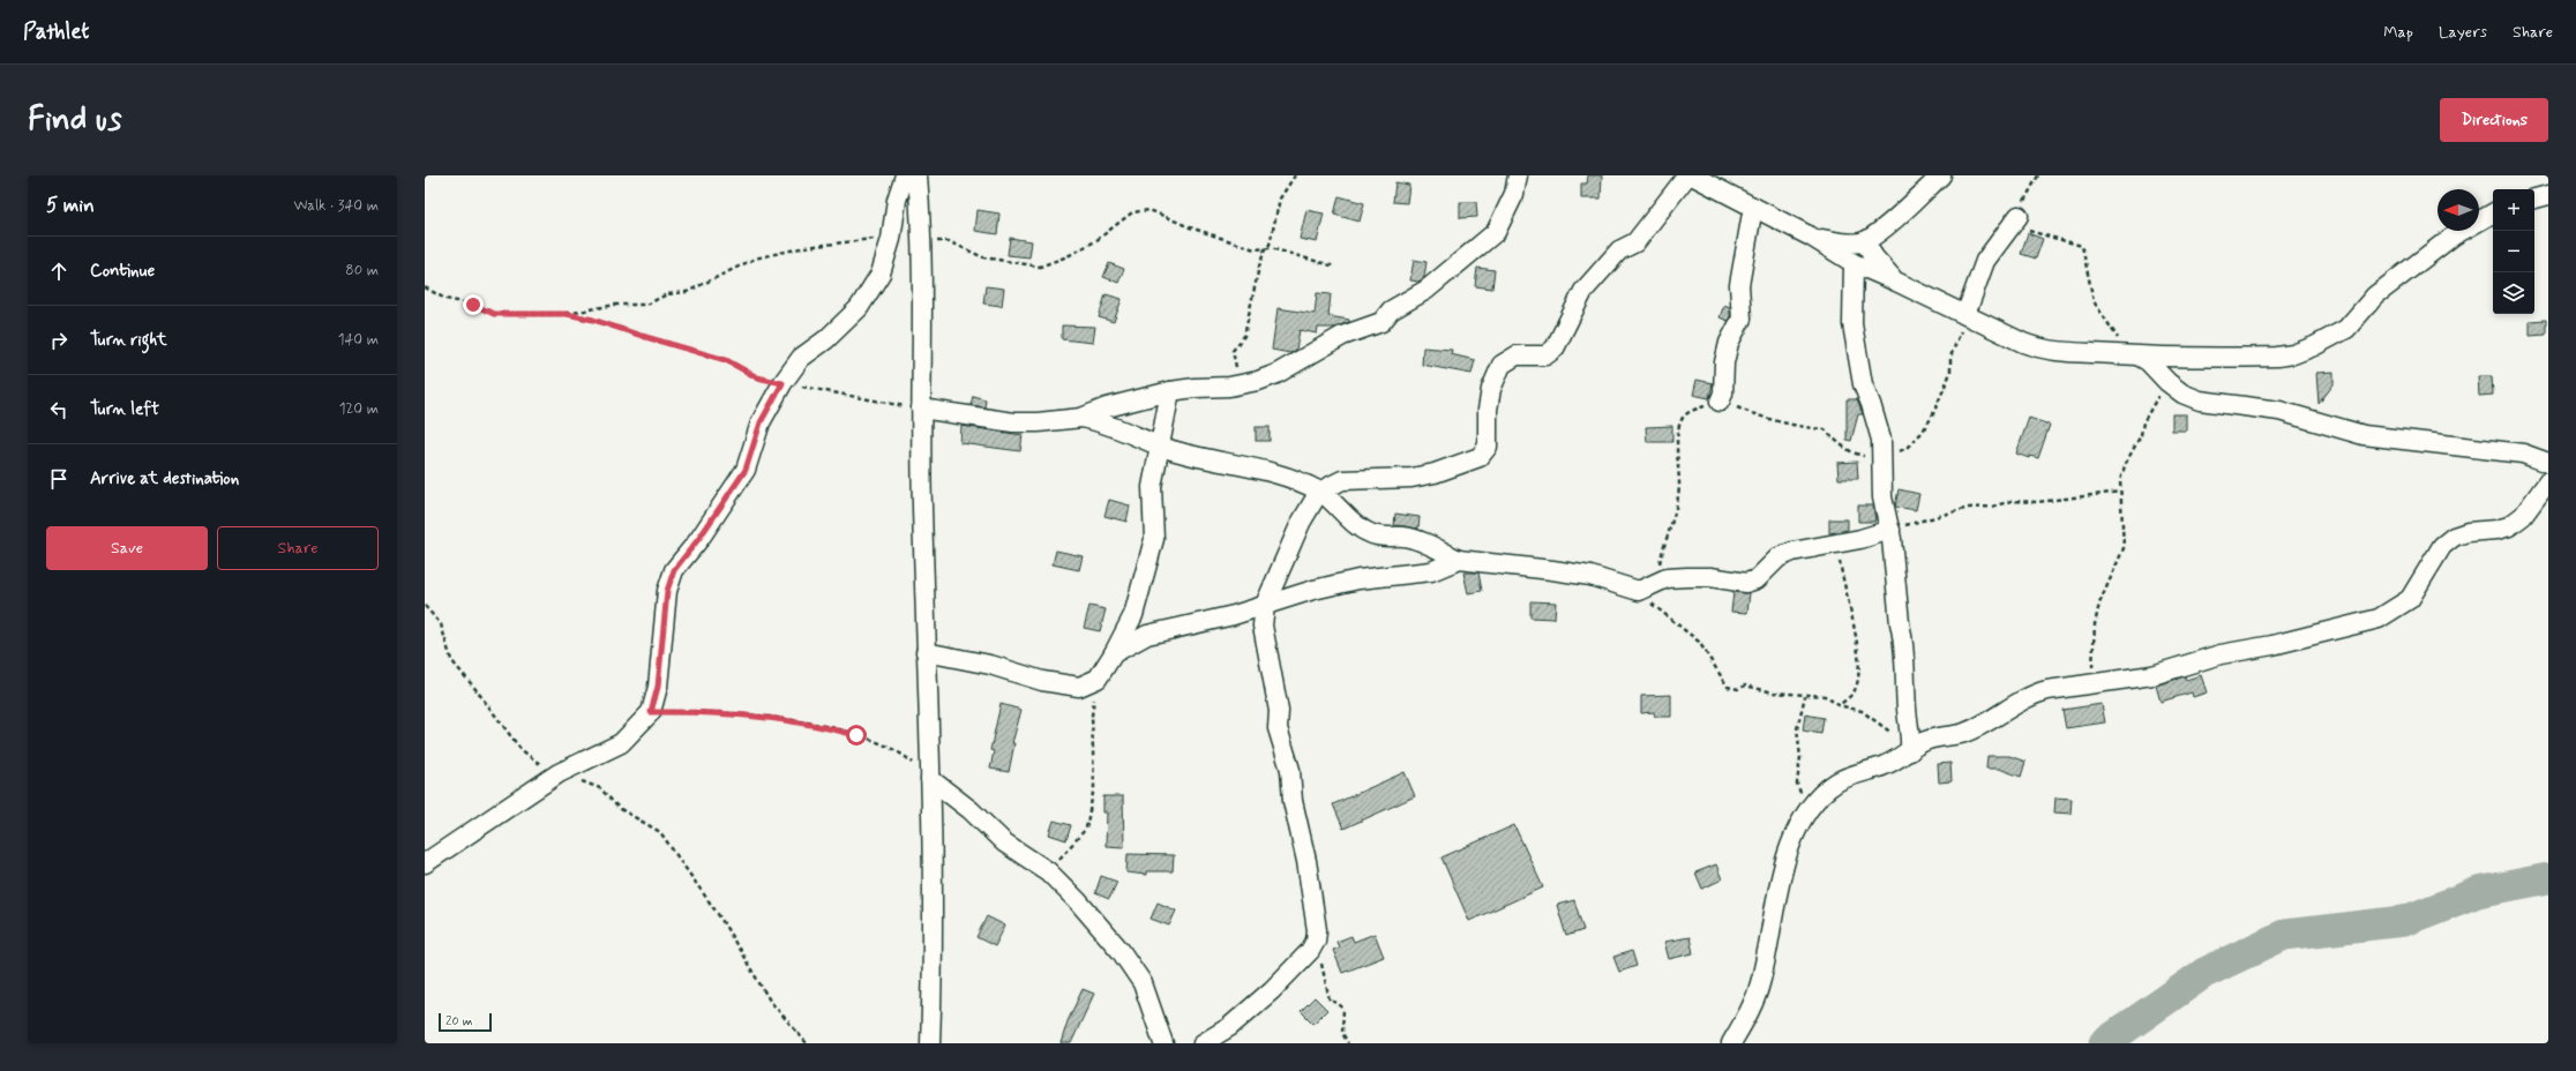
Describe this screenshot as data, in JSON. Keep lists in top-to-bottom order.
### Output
{
  "scale_bar": "20 m",
  "north": "left",
  "page": {
    "header": "Pathlet",
    "nav": ["Map", "Layers", "Share"],
    "buttons": [
      "Directions",
      ["Save", "Share"]
    ],
    "title": "Find us",
    "heading": ["5 min", "Walk · 340 m"],
    "map_buttons": ["+", "−"],
    "list": [
      ["Continue", "80 m"],
      ["Turn right", "140 m"],
      ["Turn left", "120 m"],
      "Arrive at destination"
    ],
    "scale": "20 m"
  }
}
